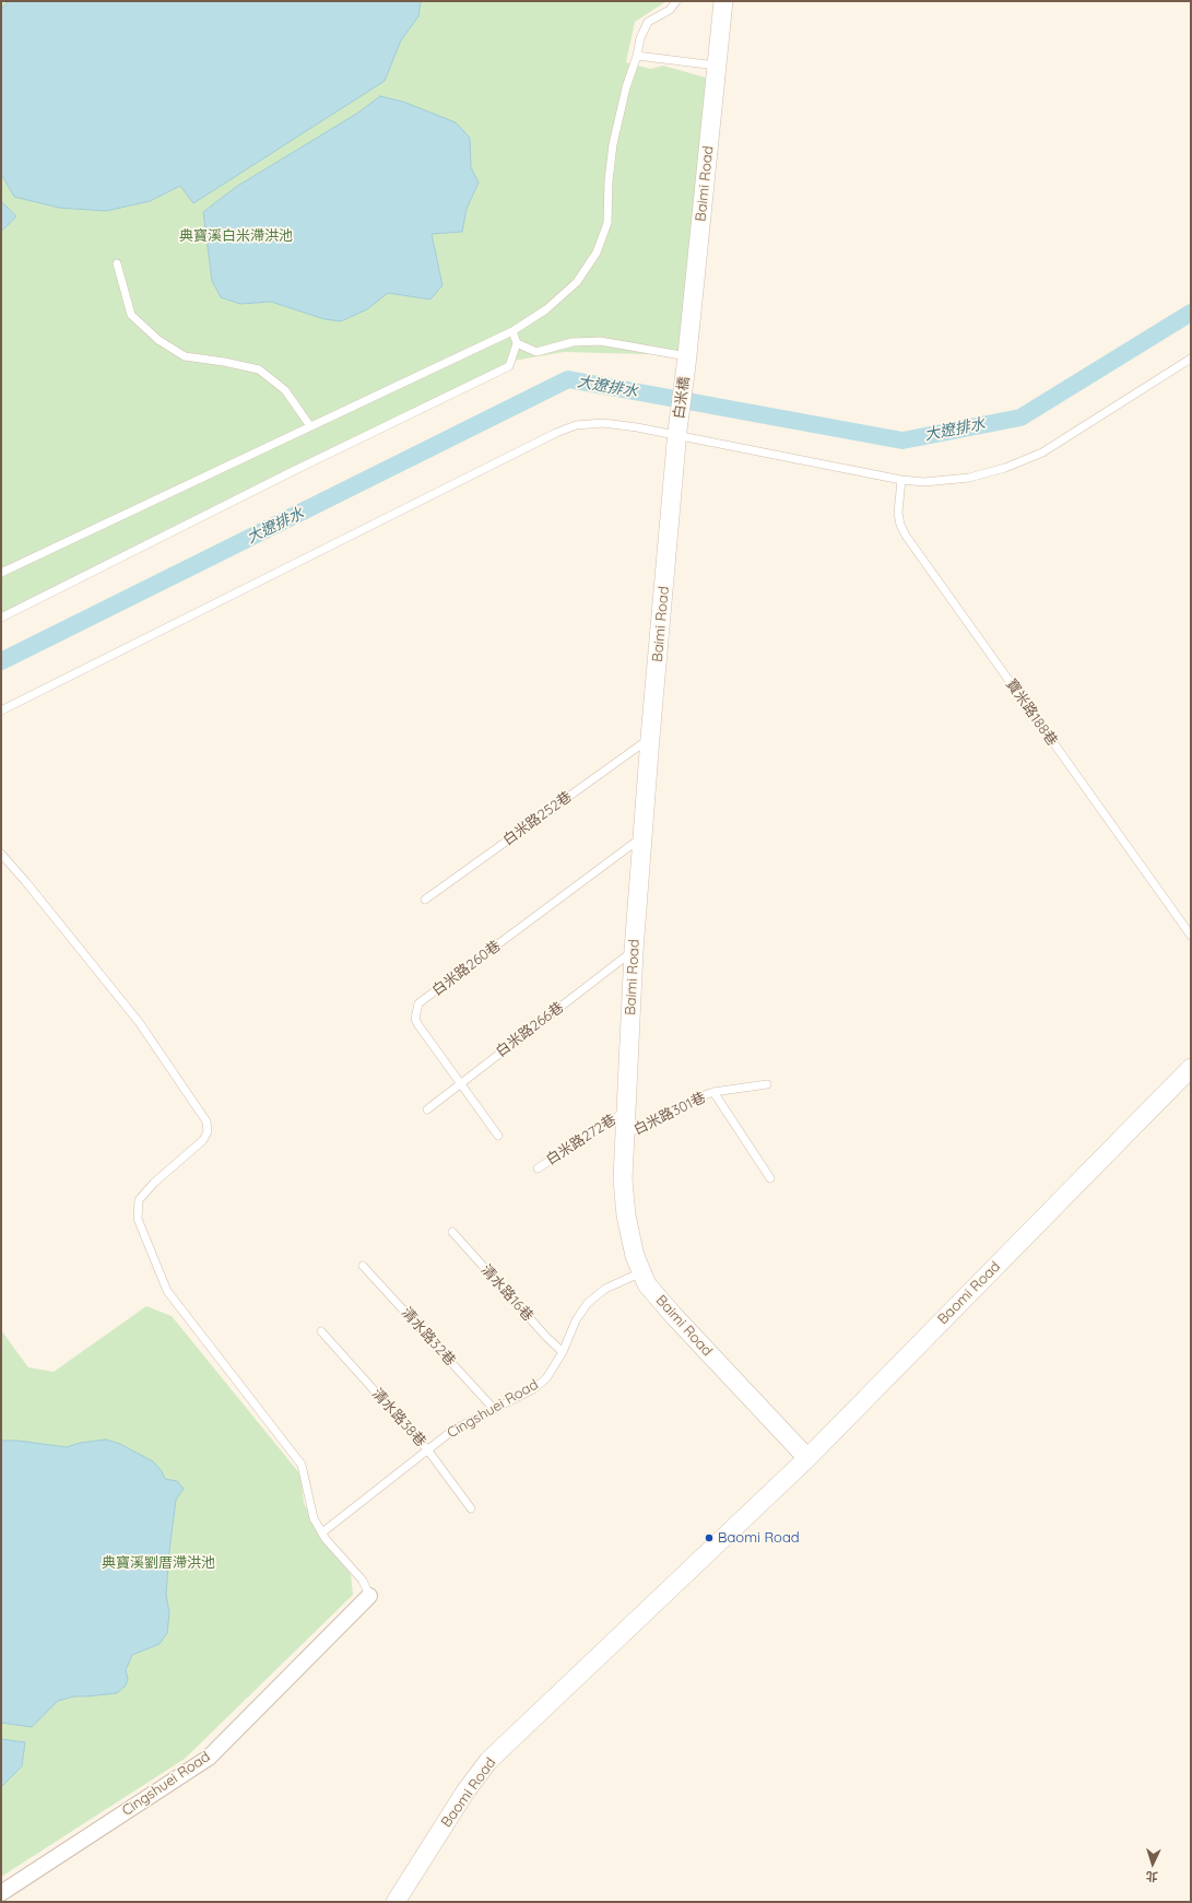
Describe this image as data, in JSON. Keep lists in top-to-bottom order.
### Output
{
  "streets": {
    "street": [
      "Baimi Road",
      "白米橋",
      "Baomi Road",
      "Cingshuei Road"
    ],
    "lane": [
      "寶米路188巷",
      "白米路252巷",
      "白米路260巷",
      "白米路266巷",
      "白米路301巷",
      "白米路272巷",
      "清水路16巷",
      "清水路32巷",
      "清水路38巷"
    ]
  },
  "crossings": [
    ["Baimi Road", "白米橋"],
    ["Baimi Road", "白米路252巷"],
    ["Baimi Road", "白米路260巷"],
    ["Baimi Road", "白米路266巷"],
    ["Baimi Road", "白米路301巷"],
    ["Baimi Road", "白米路272巷"],
    ["Baimi Road", "Baomi Road"],
    ["Baimi Road", "Cingshuei Road"],
    ["白米路260巷", "白米路266巷"],
    ["清水路16巷", "Cingshuei Road"],
    ["清水路32巷", "Cingshuei Road"],
    ["Cingshuei Road", "清水路38巷"]
  ],
  "water": ["大遼排水"],
  "parks": ["典寶溪白米滯洪池", "典寶溪劉厝滯洪池"],
  "places": ["Baomi Road"],
  "north": "bottom"
}
